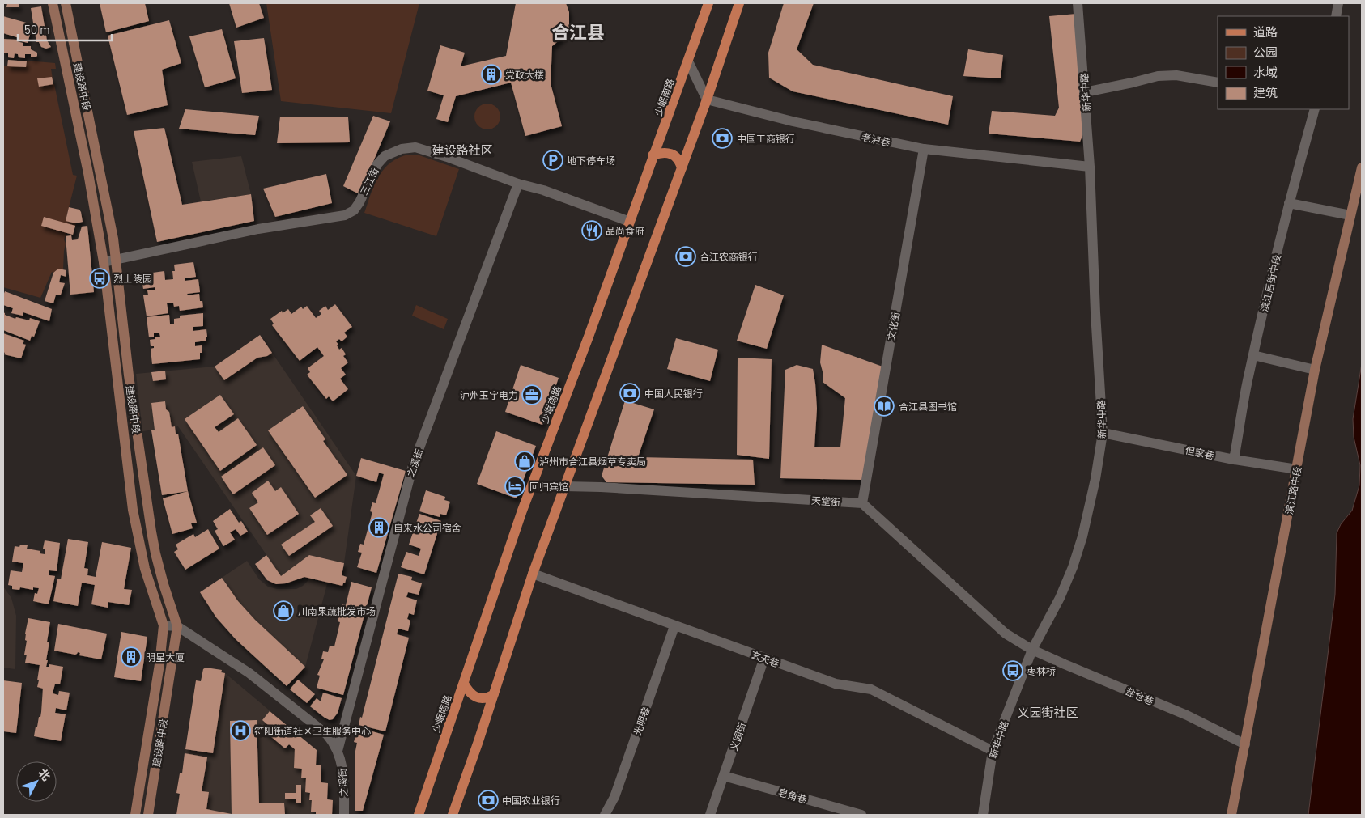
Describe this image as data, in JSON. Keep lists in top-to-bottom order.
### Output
{
  "streets": {
    "main road": ["建设路中段", "少岷南路", "滨江路中段"],
    "street": [
      "新华中路",
      "老泸巷",
      "三江街",
      "滨江后街中段",
      "文化街",
      "但家巷",
      "之溪街",
      "天堂街",
      "玄天巷",
      "盐仓巷",
      "光明巷",
      "义园街",
      "皂角巷"
    ]
  },
  "crossings": [
    ["建设路中段", "三江街"],
    ["建设路中段", "之溪街"],
    ["新华中路", "老泸巷"],
    ["新华中路", "但家巷"],
    ["新华中路", "玄天巷"],
    ["新华中路", "盐仓巷"],
    ["少岷南路", "三江街"],
    ["老泸巷", "文化街"],
    ["三江街", "之溪街"],
    ["滨江后街中段", "但家巷"],
    ["文化街", "天堂街"],
    ["但家巷", "滨江路中段"],
    ["滨江路中段", "盐仓巷"],
    ["玄天巷", "光明巷"],
    ["玄天巷", "义园街"],
    ["义园街", "皂角巷"]
  ],
  "districts": ["合江县", "建设路社区", "义园街社区"],
  "places": {
    "building": ["党政大楼", "自来水公司宿舍", "明星大厦"],
    "bank": [
      "中国工商银行",
      "合江农商银行",
      "中国人民银行",
      "中国农业银行"
    ],
    "parking": ["地下停车场"],
    "restaurant": ["品尚食府"],
    "bus stop": ["烈士陵园", "枣林桥"],
    "office": ["泸州玉宇电力"],
    "library": ["合江县图书馆"],
    "shop": ["泸州市合江县烟草专卖局", "川南果蔬批发市场"],
    "hotel": ["回归宾馆"],
    "hospital": ["符阳街道社区卫生服务中心"]
  },
  "legend": [
    "道路",
    "公园",
    "水域",
    "建筑"
  ],
  "scale_bar": "50 m",
  "north": "top right"
}
